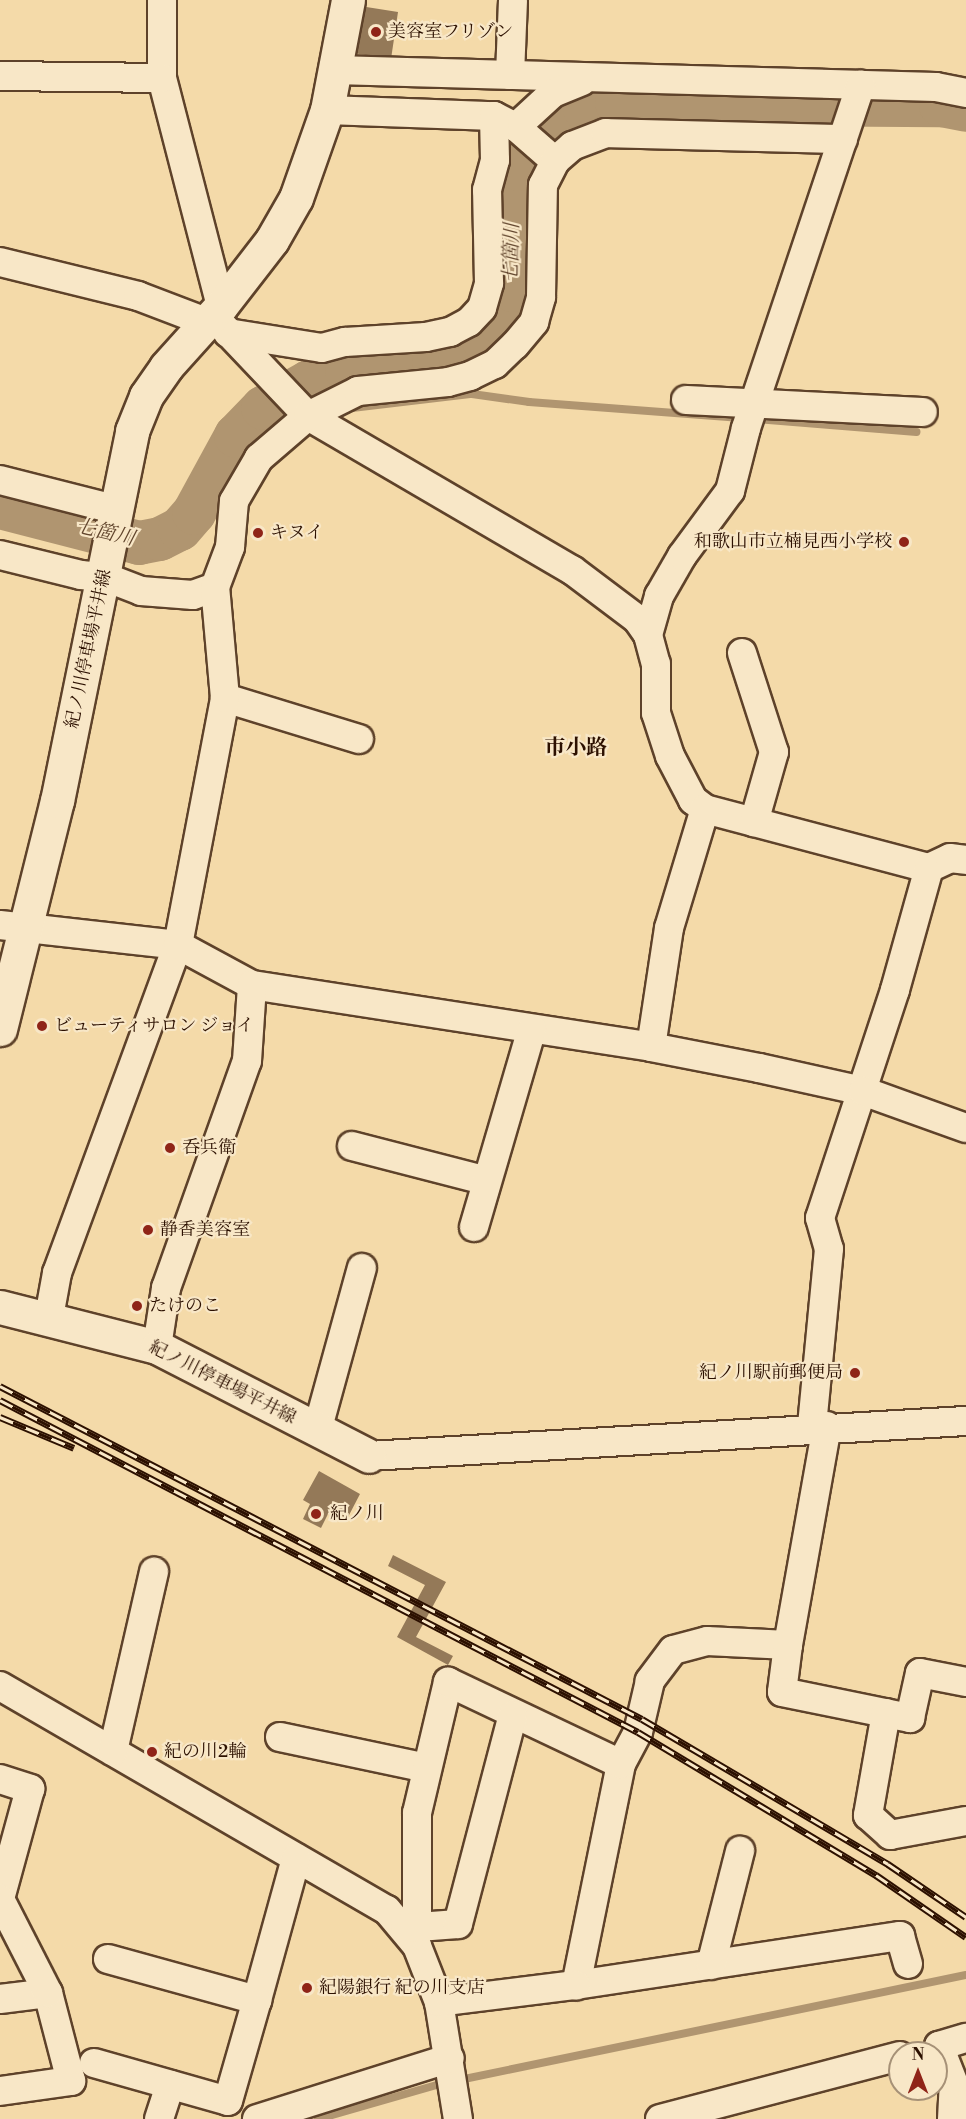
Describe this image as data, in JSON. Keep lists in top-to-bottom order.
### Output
{
  "streets": {
    "main road": ["紀ノ川停車場平井線"]
  },
  "districts": ["市小路"],
  "water": ["七箇川"],
  "places": [
    "美容室フリゾン",
    "キヌイ",
    "和歌山市立楠見西小学校",
    "ビューティサロン ジョイ",
    "呑兵衛",
    "静香美容室",
    "たけのこ",
    "紀ノ川駅前郵便局",
    "紀ノ川",
    "紀の川2輪",
    "紀陽銀行 紀の川支店"
  ],
  "north": "top"
}
